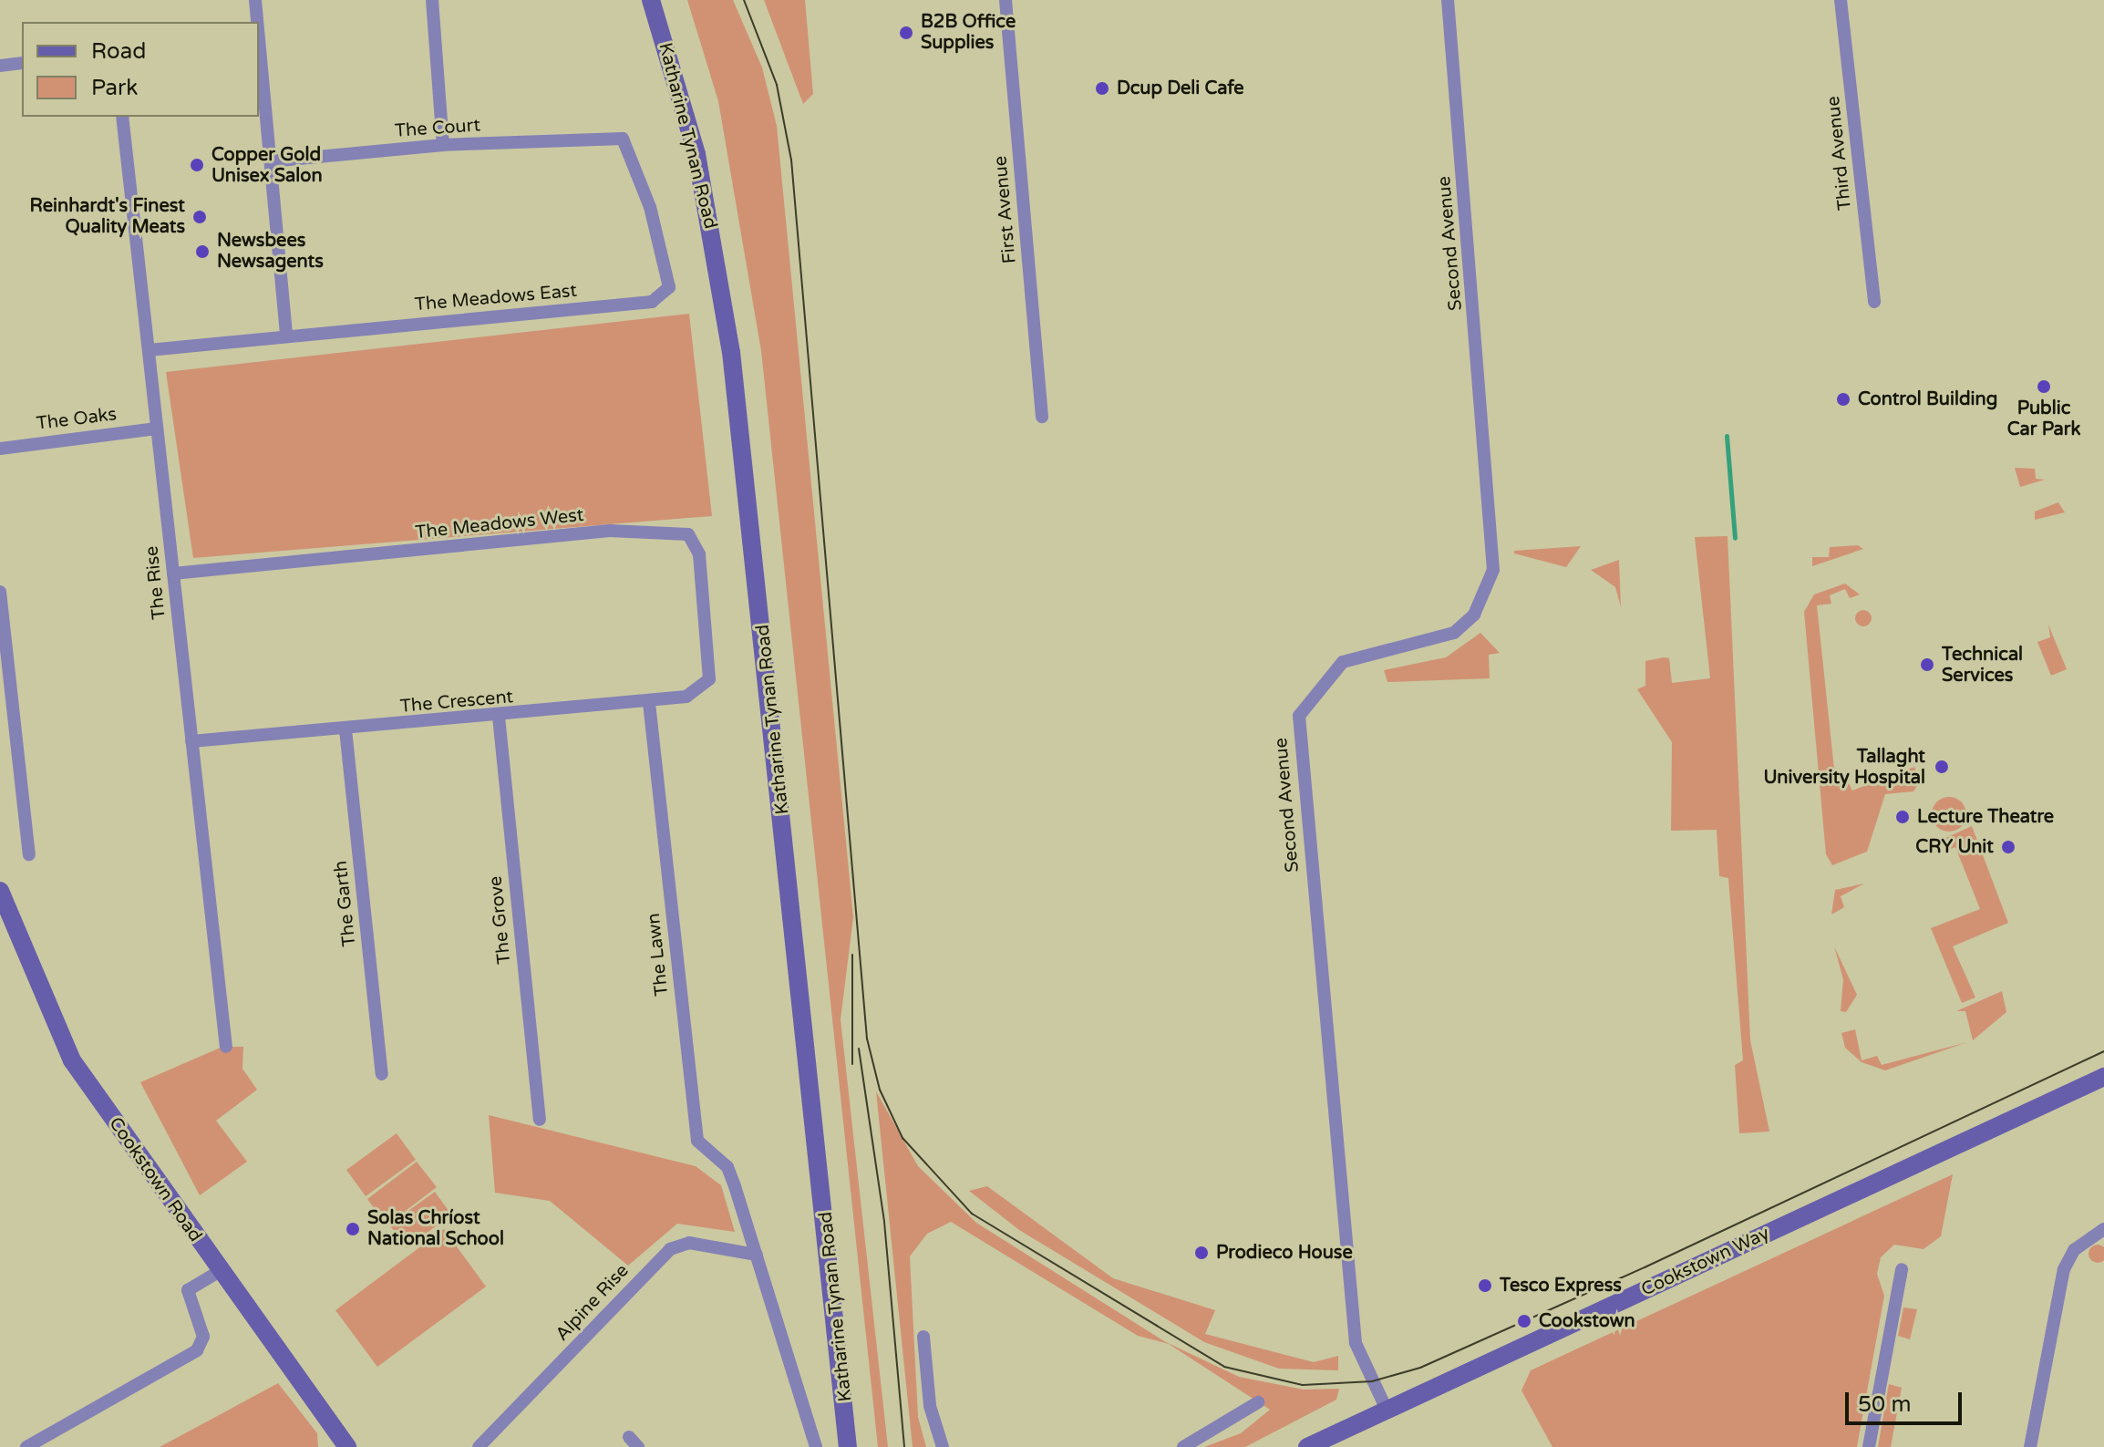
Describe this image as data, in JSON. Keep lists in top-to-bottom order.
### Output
{
  "streets": {
    "street": [
      "The Court",
      "Katharine Tynan Road",
      "Third Avenue",
      "First Avenue",
      "Second Avenue",
      "The Meadows East",
      "The Oaks",
      "The Meadows West",
      "The Rise",
      "The Crescent",
      "The Garth",
      "The Grove",
      "The Lawn",
      "Cookstown Road",
      "Cookstown Way",
      "Alpine Rise"
    ]
  },
  "crossings": [
    ["The Court", "The Meadows East"],
    ["Second Avenue", "Cookstown Way"],
    ["The Meadows East", "The Rise"],
    ["The Oaks", "The Rise"],
    ["The Meadows West", "The Rise"],
    ["The Meadows West", "The Crescent"],
    ["The Rise", "The Crescent"],
    ["The Crescent", "The Garth"],
    ["The Crescent", "The Grove"],
    ["The Crescent", "The Lawn"],
    ["The Lawn", "Alpine Rise"]
  ],
  "places": [
    "B2B Office Supplies",
    "Dcup Deli Cafe",
    "Copper Gold Unisex Salon",
    "Reinhardt's Finest Quality Meats",
    "Newsbees Newsagents",
    "Public Car Park",
    "Control Building",
    "Technical Services",
    "Tallaght University Hospital",
    "Lecture Theatre",
    "CRY Unit",
    "Solas Chríost National School",
    "Prodieco House",
    "Tesco Express",
    "Cookstown"
  ],
  "legend": ["Road", "Park"],
  "scale_bar": "50 m"
}
